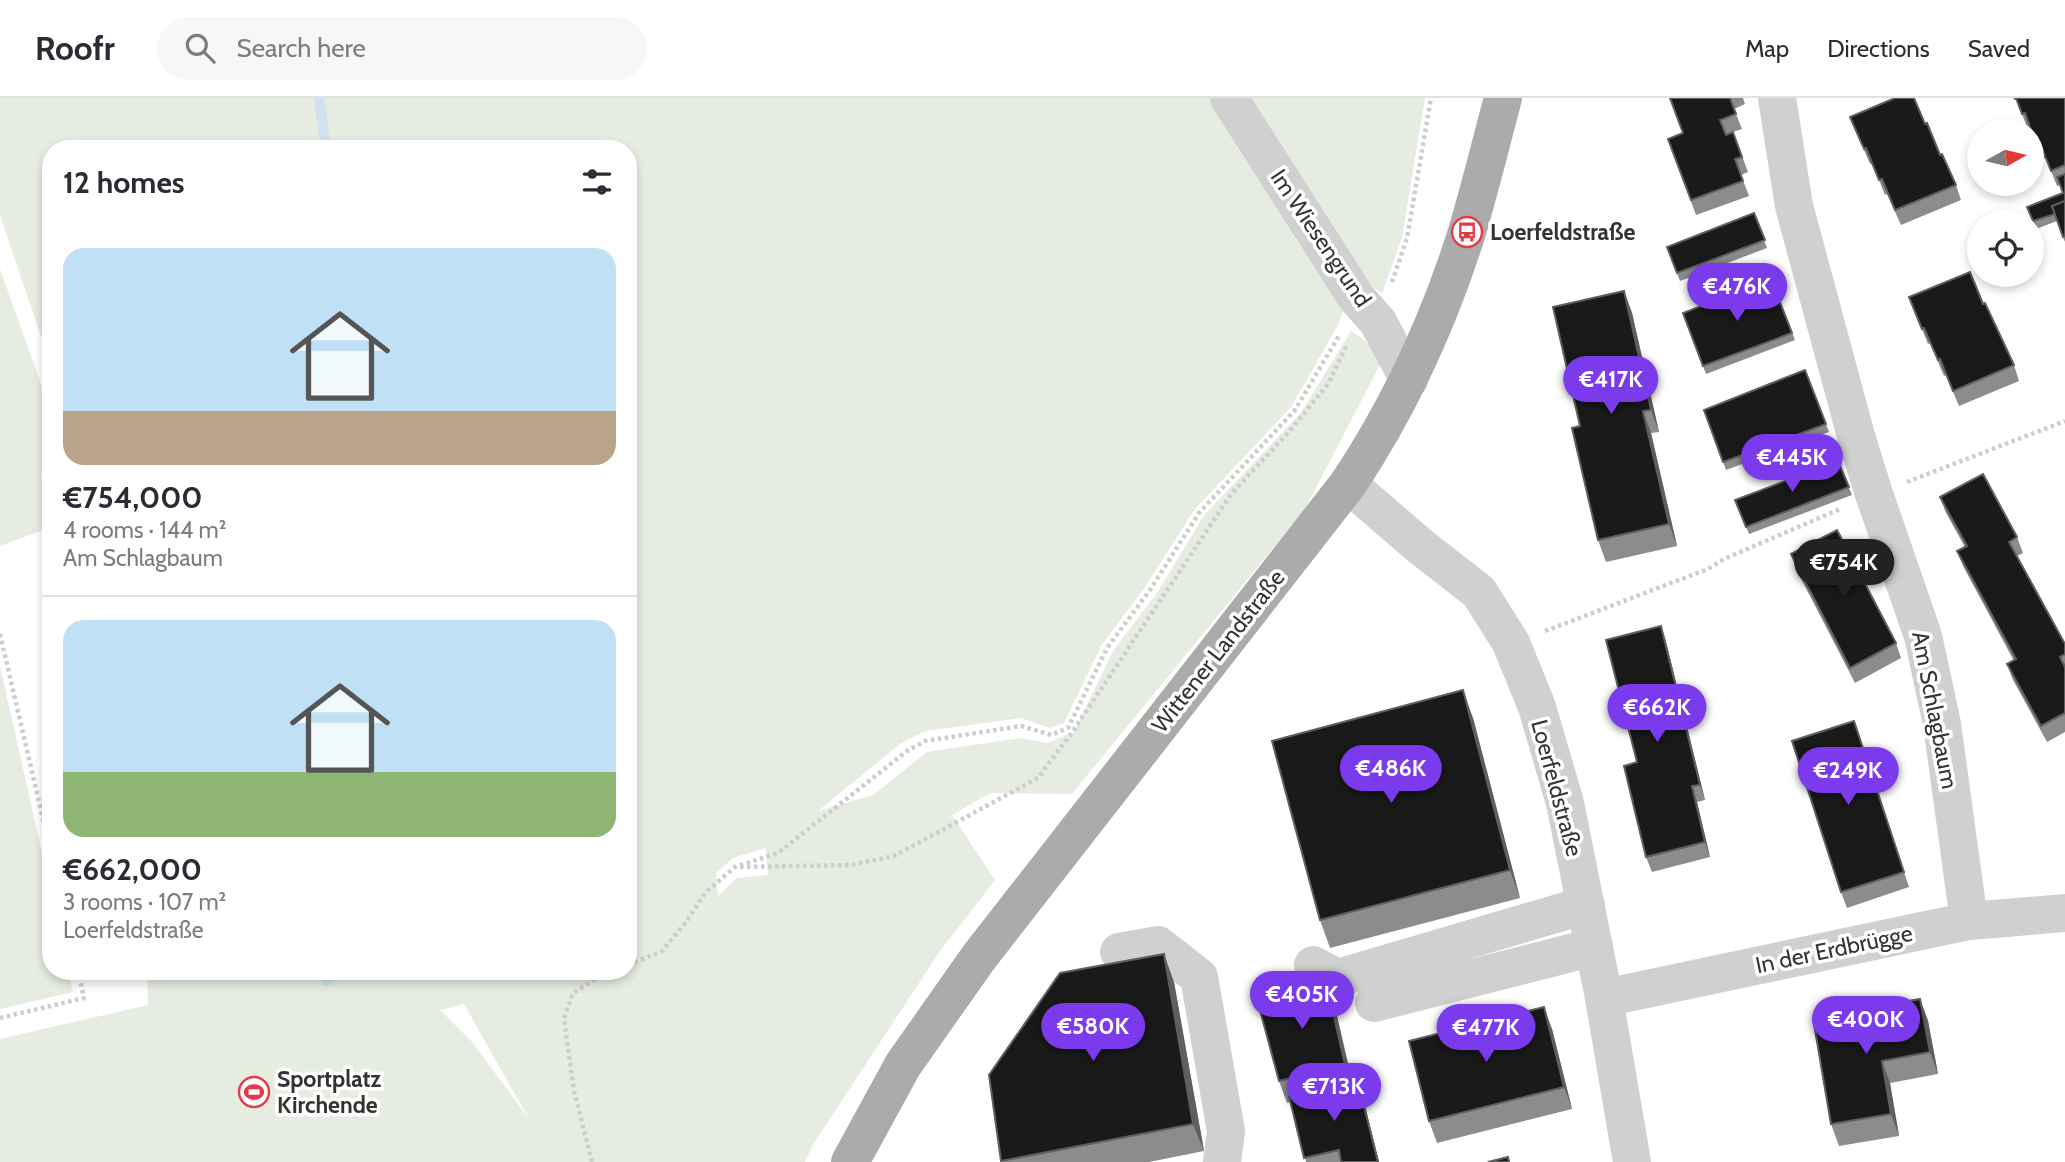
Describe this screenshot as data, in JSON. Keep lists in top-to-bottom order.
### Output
{
  "streets": {
    "main road": ["Wittener Landstraße"],
    "street": [
      "Im Wiesengrund",
      "Am Schlagbaum",
      "Loerfeldstraße",
      "In der Erdbrügge"
    ]
  },
  "crossings": [
    ["Im Wiesengrund", "Wittener Landstraße"],
    ["Wittener Landstraße", "Loerfeldstraße"],
    ["Am Schlagbaum", "In der Erdbrügge"],
    ["Loerfeldstraße", "In der Erdbrügge"]
  ],
  "places": {
    "bus stop": ["Loerfeldstraße"],
    "sports": ["Sportplatz Kirchende"]
  },
  "north": "right",
  "page": {
    "header": "Roofr",
    "search": "Search here",
    "nav": ["Map", "Directions", "Saved"],
    "heading": "12 homes",
    "list": [
      {
        "name": "€754,000",
        "note": "4 rooms · 144 m² · Am Schlagbaum"
      },
      {
        "name": "€662,000",
        "note": "3 rooms · 107 m² · Loerfeldstraße"
      }
    ],
    "price": [
      "€476K",
      "€417K",
      "€445K",
      "€754K",
      "€662K",
      "€486K",
      "€249K",
      "€405K",
      "€400K",
      "€580K",
      "€477K",
      "€713K"
    ]
  }
}
